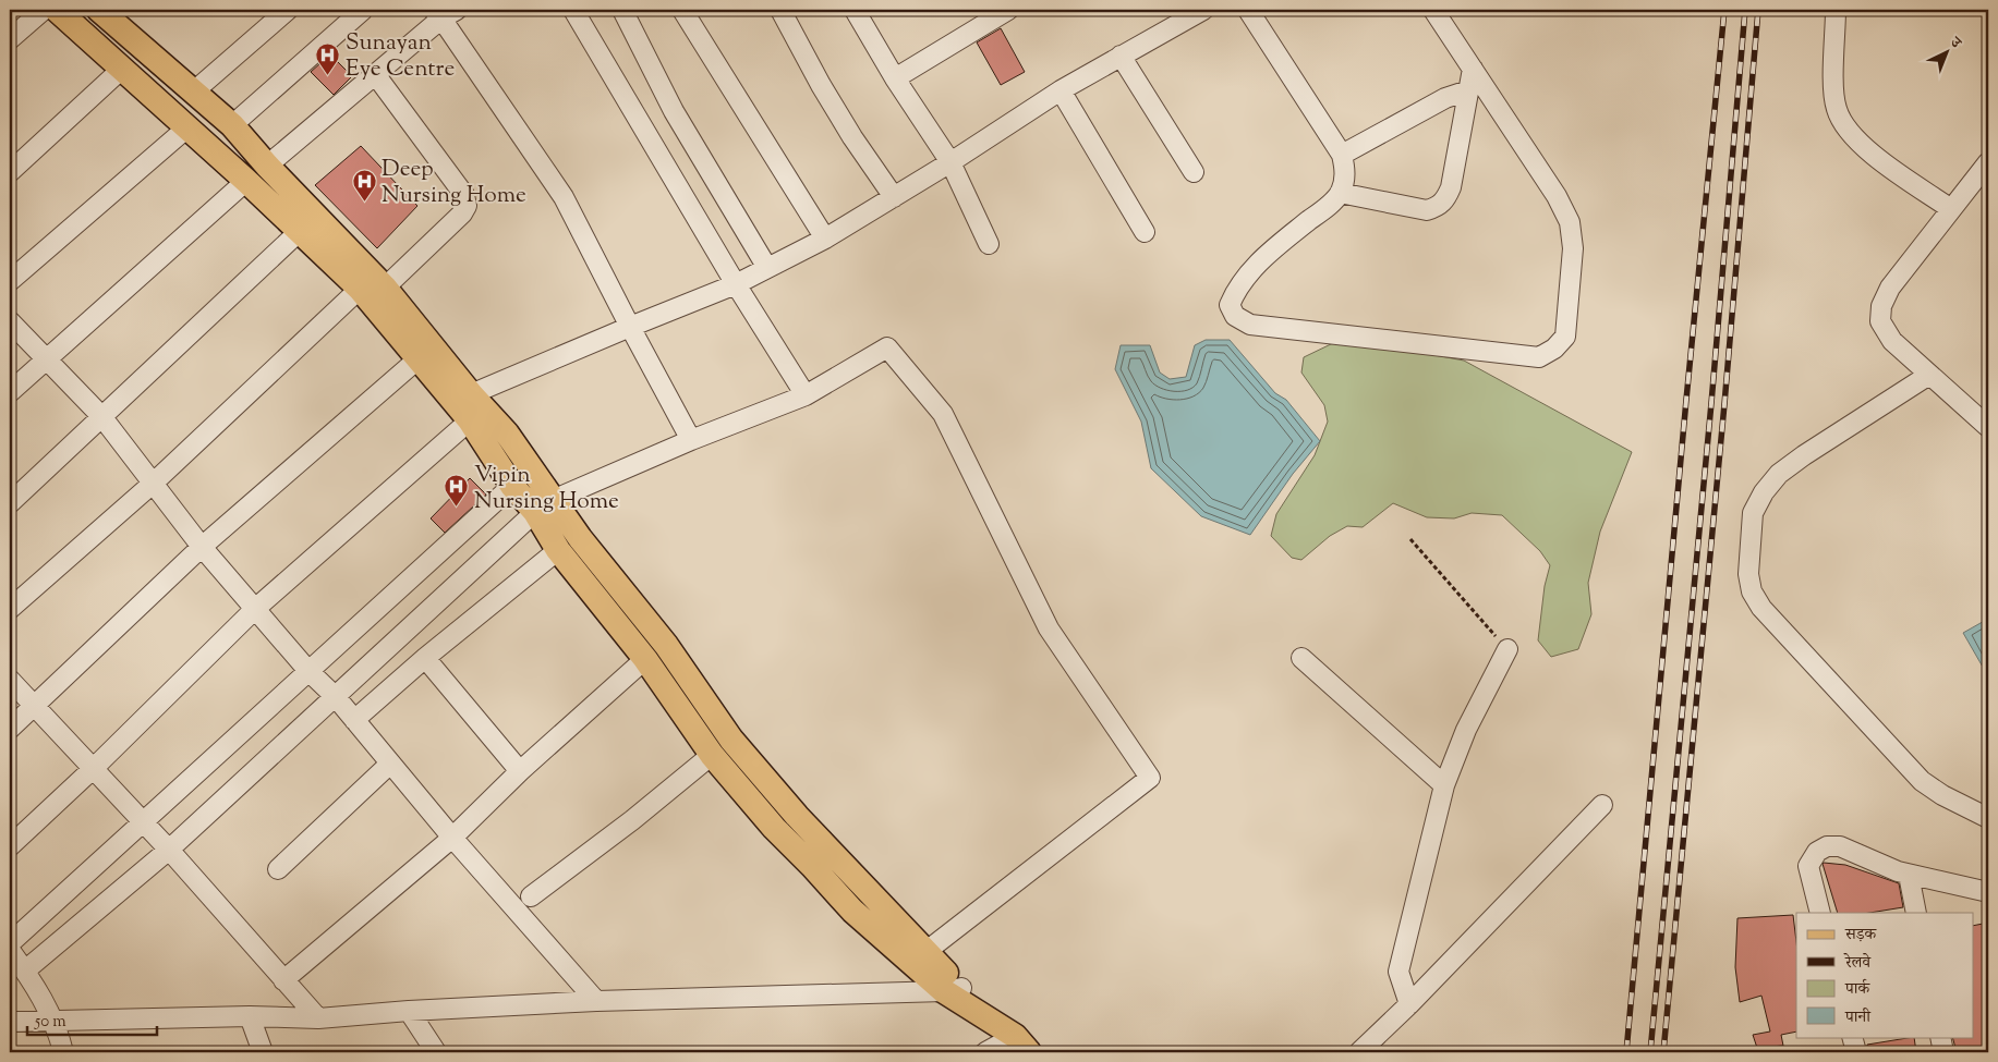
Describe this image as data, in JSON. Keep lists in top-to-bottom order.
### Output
{
  "places": {
    "hospital": ["Sunayan Eye Centre", "Deep Nursing Home", "Vipin Nursing Home"]
  },
  "legend": [
    "सड़क",
    "रेलवे",
    "पार्क",
    "पानी"
  ],
  "scale_bar": "50 m",
  "north": "top right"
}
